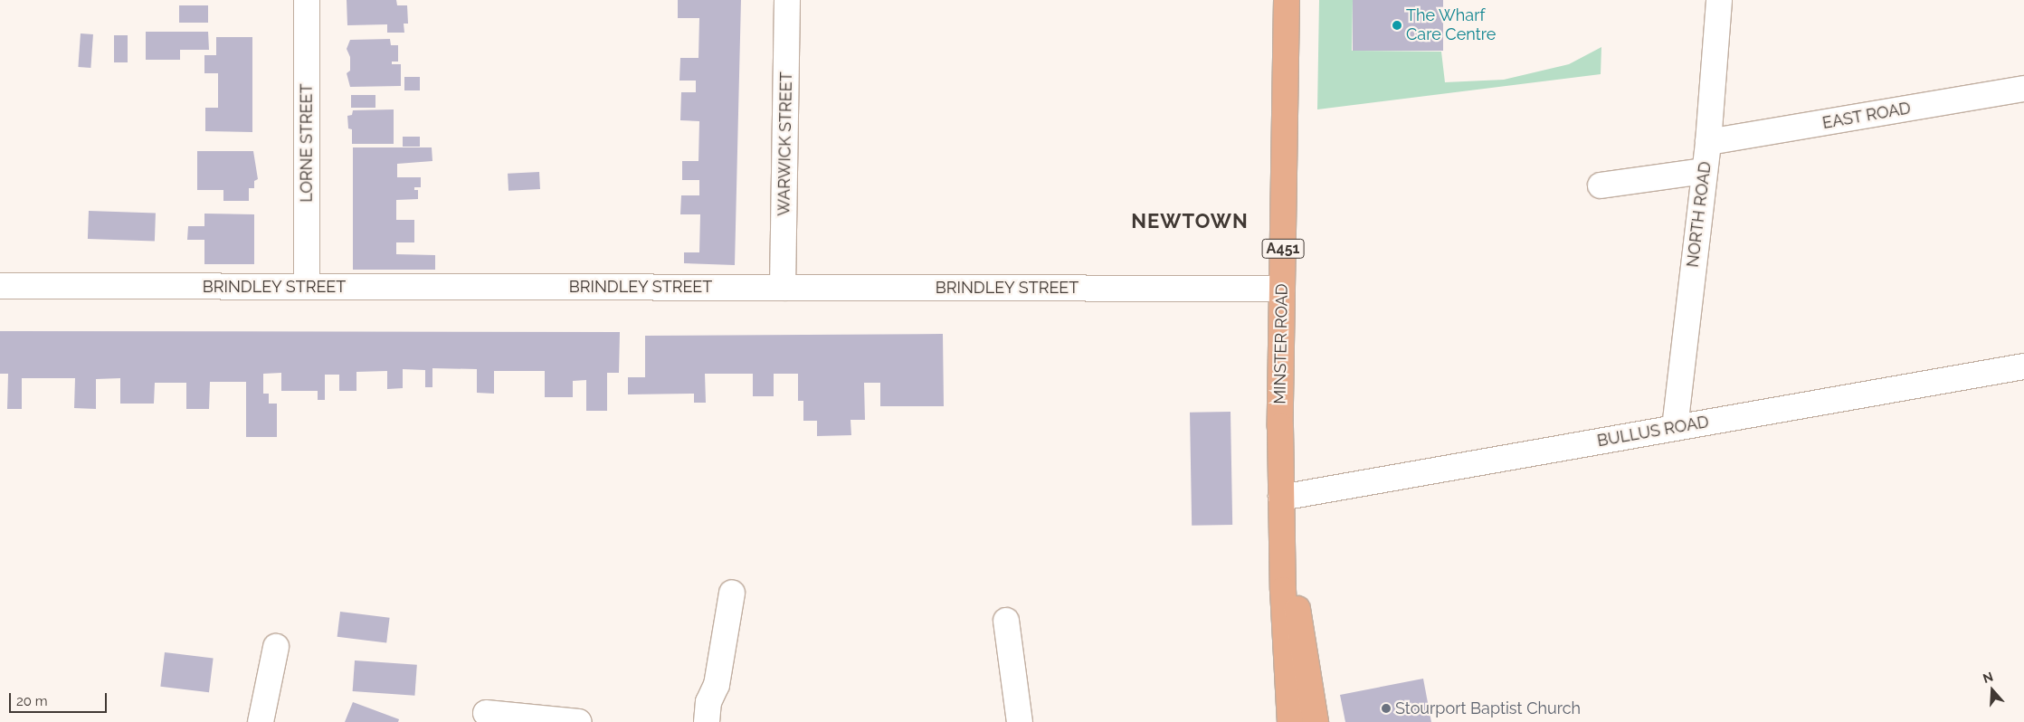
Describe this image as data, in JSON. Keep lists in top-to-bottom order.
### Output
{
  "streets": {
    "main road": ["A451", "MINSTER ROAD"],
    "street": [
      "EAST ROAD",
      "LORNE STREET",
      "WARWICK STREET",
      "NORTH ROAD",
      "BRINDLEY STREET",
      "BULLUS ROAD"
    ]
  },
  "crossings": [
    ["EAST ROAD", "NORTH ROAD"],
    ["LORNE STREET", "BRINDLEY STREET"],
    ["WARWICK STREET", "BRINDLEY STREET"],
    ["NORTH ROAD", "BULLUS ROAD"],
    ["BRINDLEY STREET", "MINSTER ROAD"],
    ["MINSTER ROAD", "BULLUS ROAD"]
  ],
  "districts": ["NEWTOWN"],
  "places": ["The Wharf Care Centre", "Stourport Baptist Church"],
  "scale_bar": "20 m",
  "north": "top"
}
